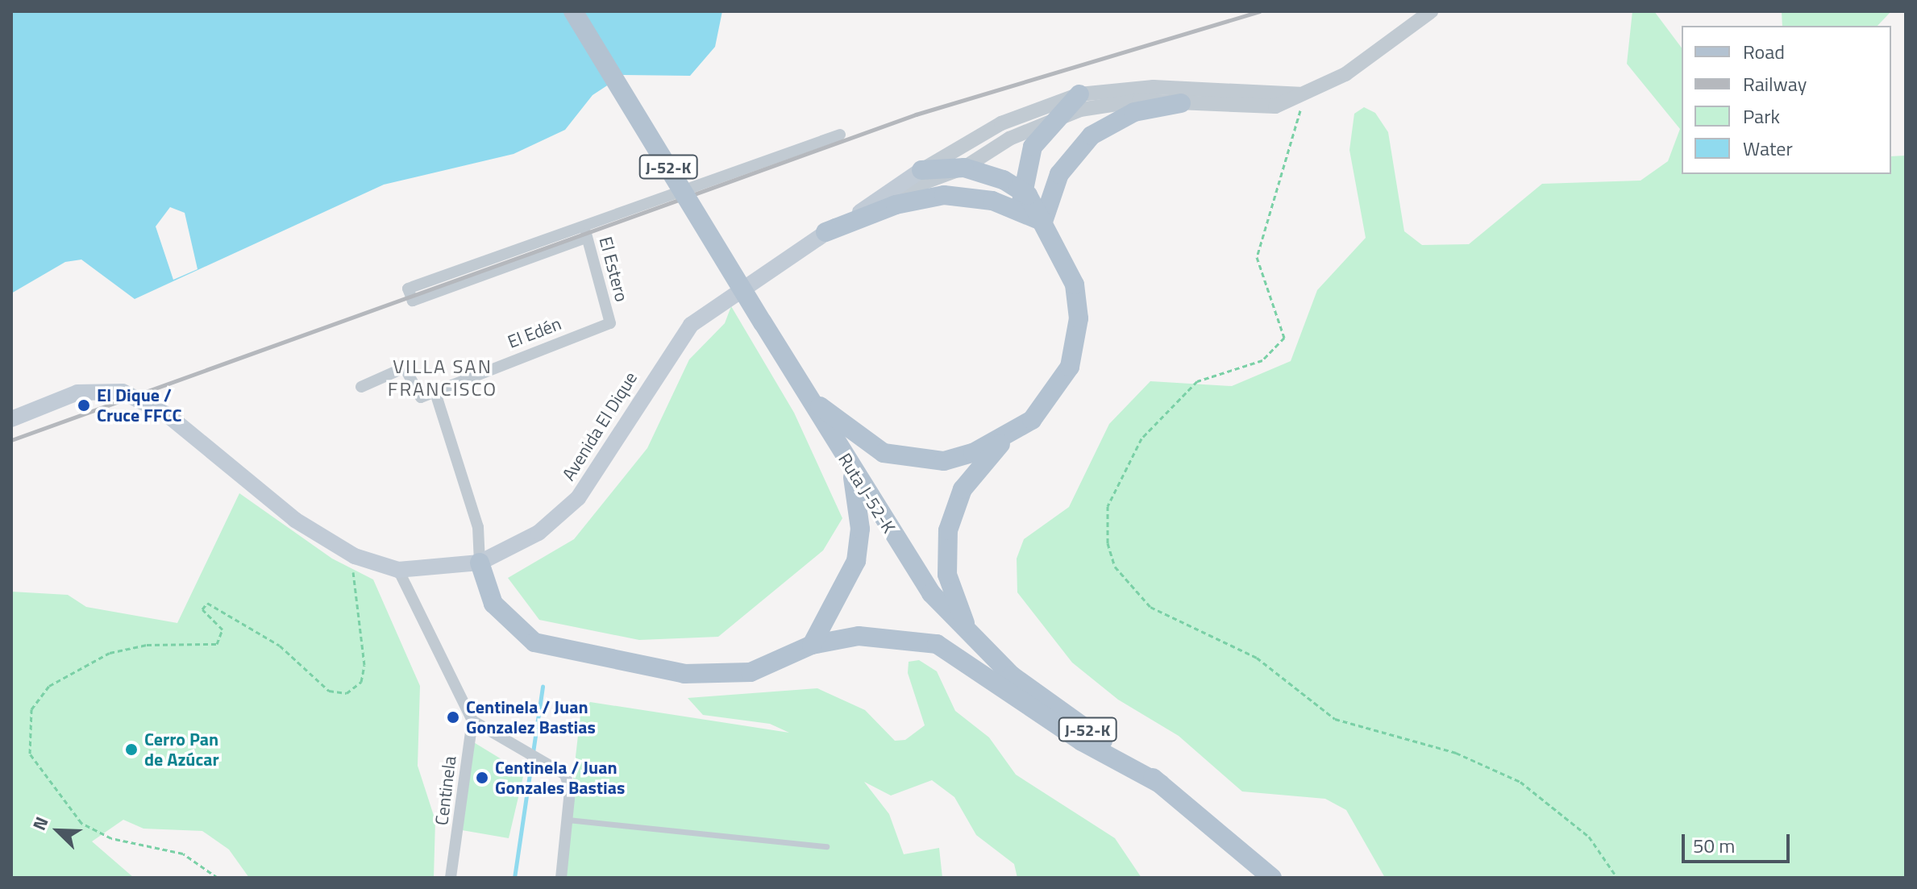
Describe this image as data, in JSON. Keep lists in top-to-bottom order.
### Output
{
  "streets": {
    "main road": ["J-52-K", "Avenida El Dique", "Ruta J-52-K"],
    "street": ["El Estero", "El Edén", "Centinela"]
  },
  "crossings": [
    ["El Estero", "El Edén"]
  ],
  "districts": ["VILLA SAN FRANCISCO"],
  "places": [
    "El Dique / Cruce FFCC",
    "Centinela / Juan Gonzalez Bastias",
    "Cerro Pan de Azúcar",
    "Centinela / Juan Gonzales Bastias"
  ],
  "legend": [
    "Road",
    "Railway",
    "Park",
    "Water"
  ],
  "scale_bar": "50 m",
  "north": "top left"
}
